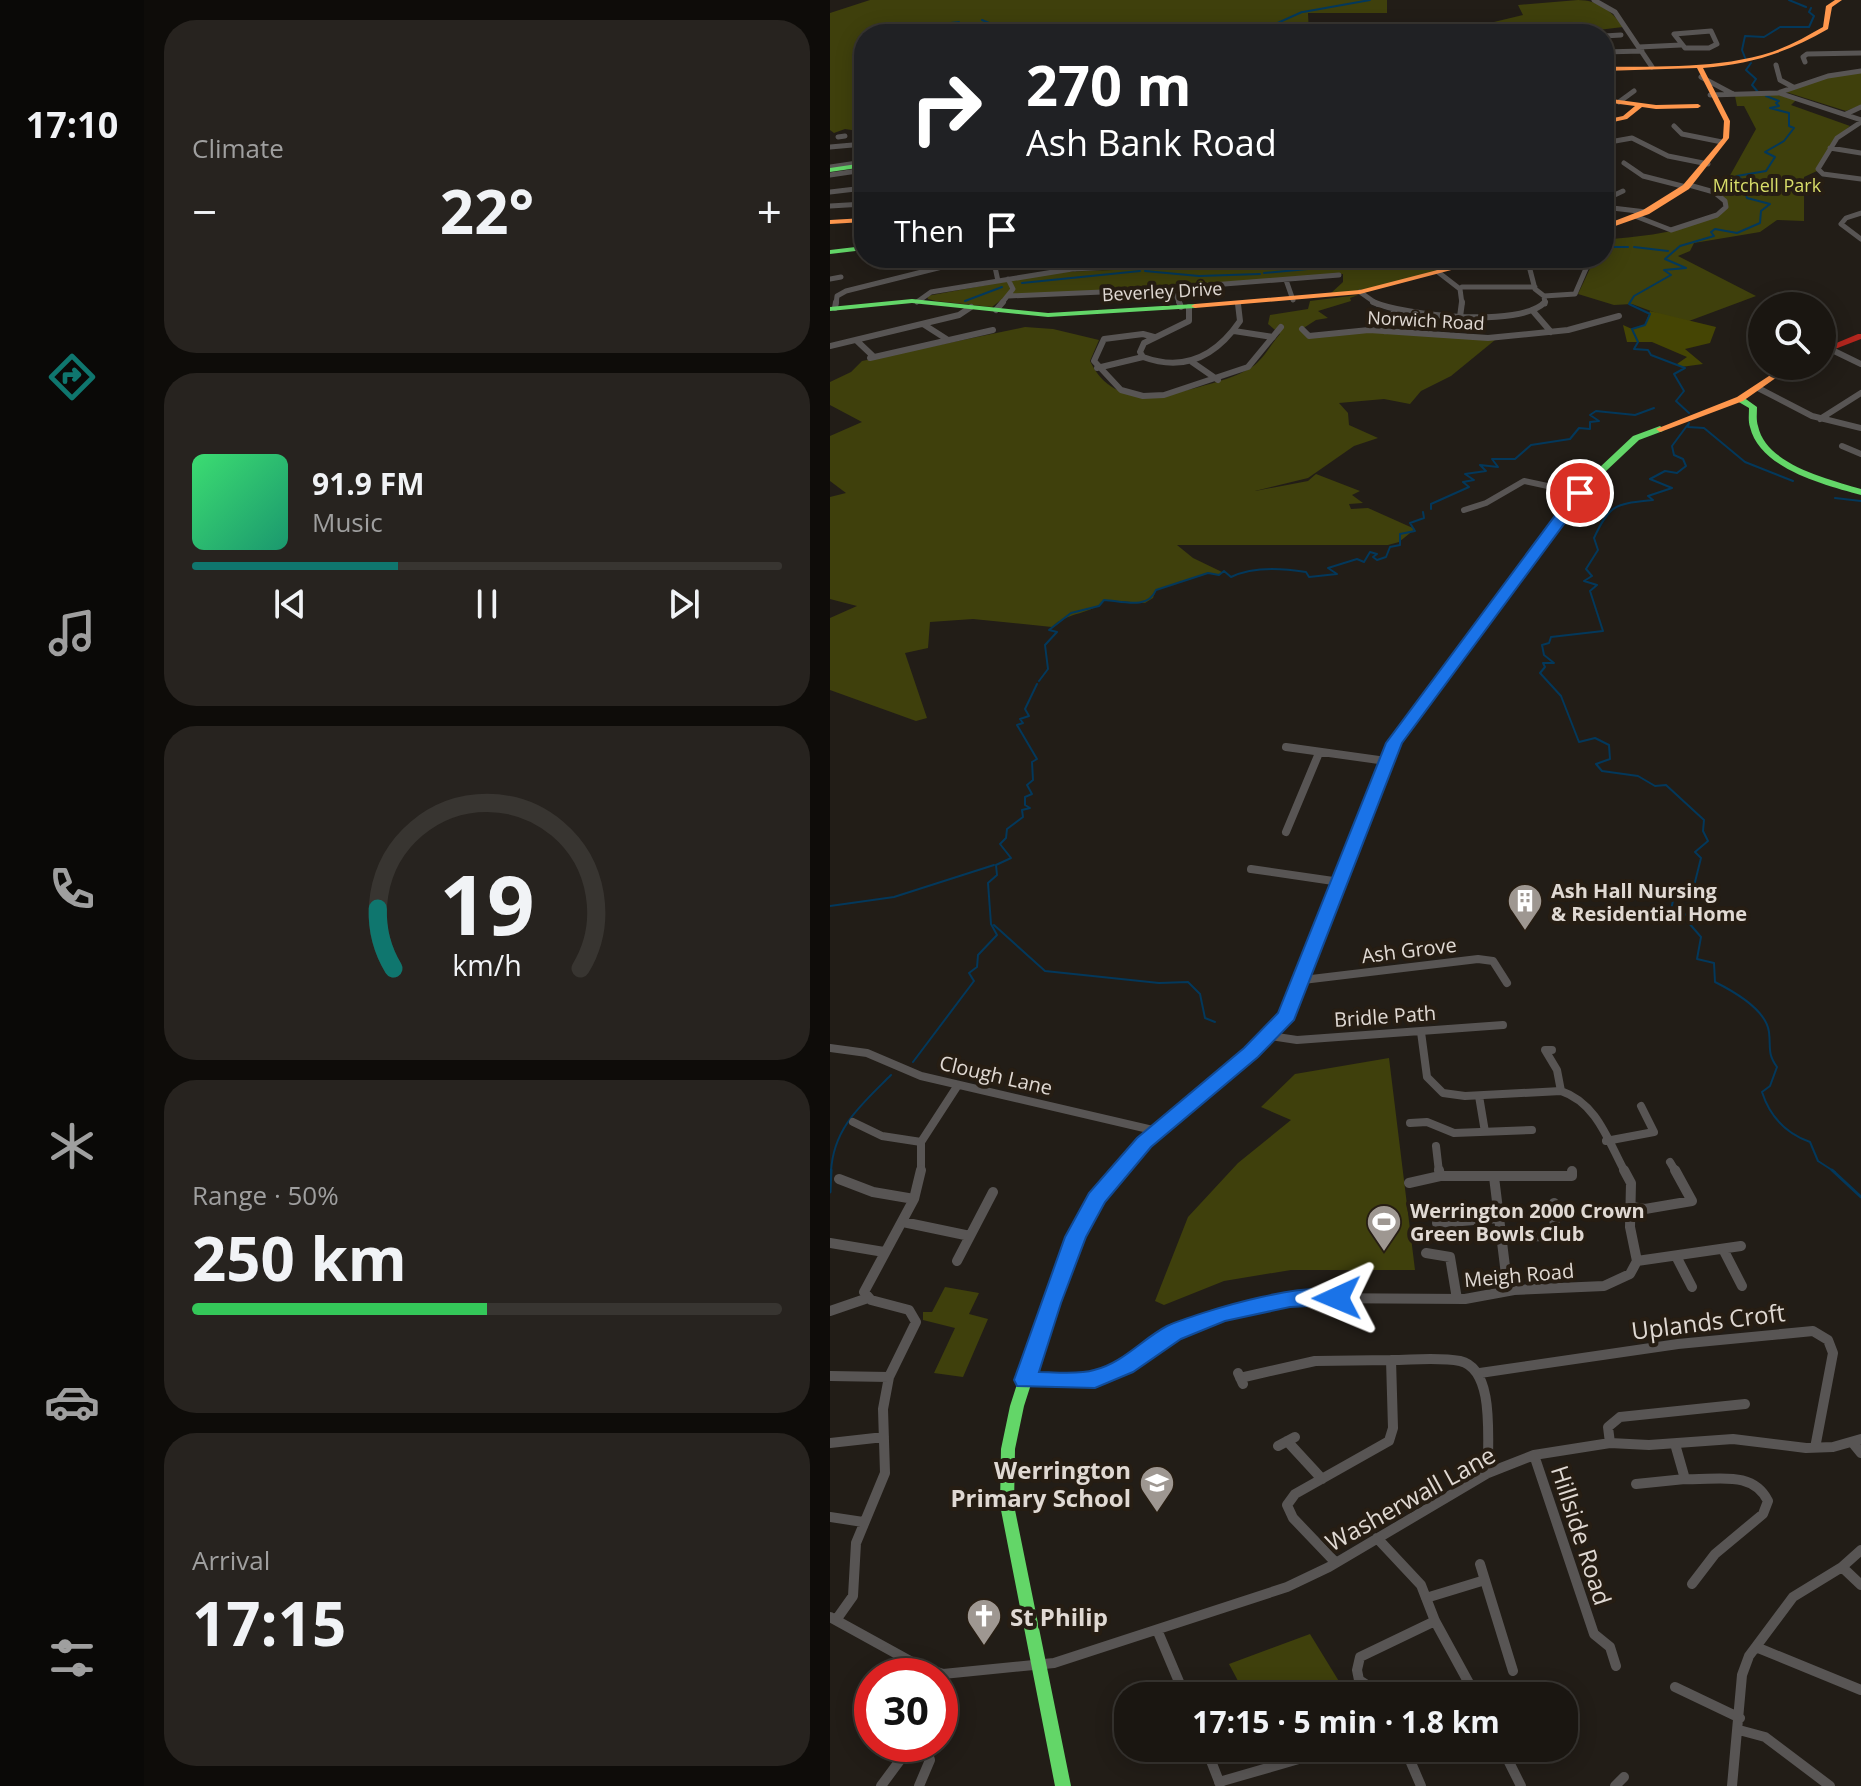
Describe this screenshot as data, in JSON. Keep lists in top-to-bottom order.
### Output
{
  "streets": {
    "main road": ["Beverley Drive"],
    "street": [
      "Norwich Road",
      "Ash Grove",
      "Bridle Path",
      "Clough Lane",
      "Meigh Road",
      "Uplands Croft",
      "Washerwall Lane",
      "Hillside Road"
    ]
  },
  "crossings": [
    ["Uplands Croft", "Washerwall Lane"],
    ["Washerwall Lane", "Hillside Road"]
  ],
  "parks": ["Mitchell Park"],
  "places": {
    "building": ["Ash Hall Nursing & Residential Home"],
    "sports": ["Werrington 2000 Crown Green Bowls Club"],
    "school or university": ["Werrington Primary School"],
    "church": ["St Philip"]
  },
  "page": {
    "tabs": "17:10",
    "tile": [
      "Climate",
      ["Range · 50%", "250 km"],
      ["Arrival", "17:15"]
    ],
    "turn": ["270 m", "Ash Bank Road"],
    "heat": ["−", "22°", "+"],
    "then": "Then",
    "song": ["91.9 FM", "Music"],
    "limit": "30",
    "trip": "17:15 · 5 min · 1.8 km",
    "gauge": ["19", "km/h"]
  }
}
